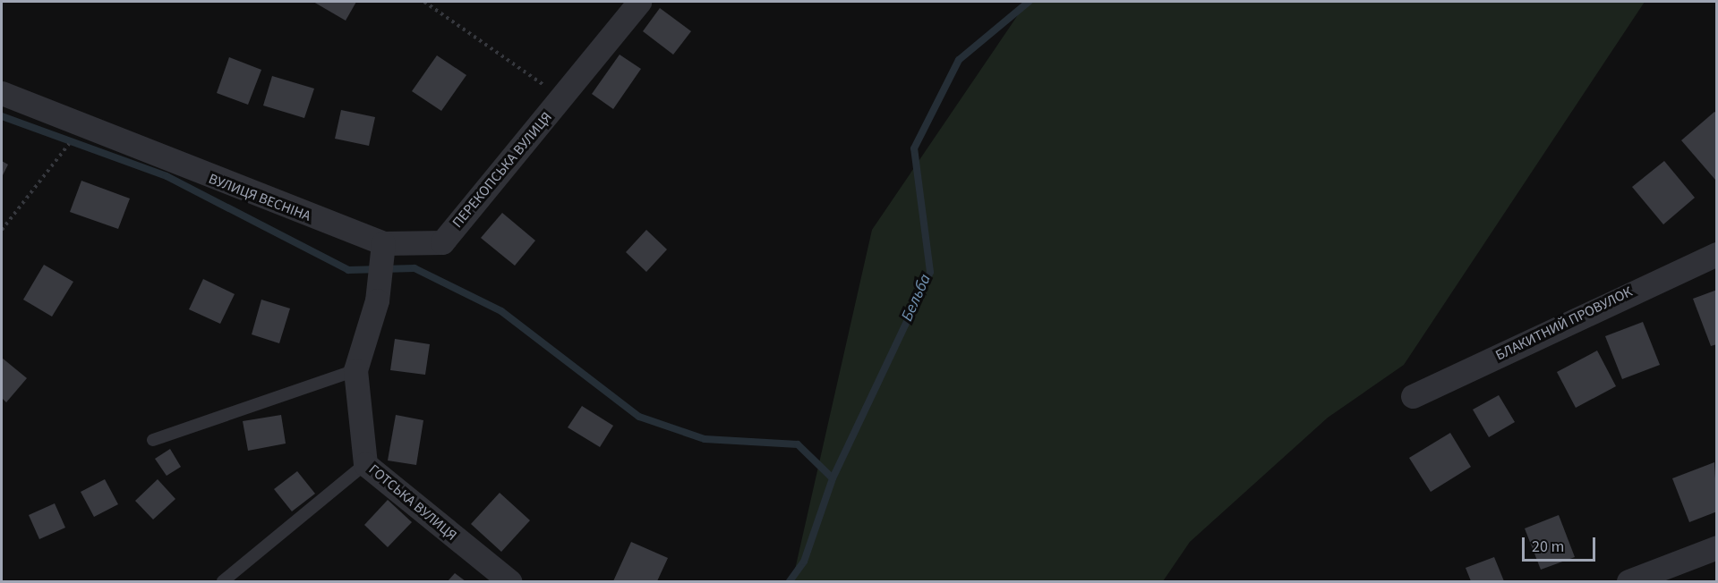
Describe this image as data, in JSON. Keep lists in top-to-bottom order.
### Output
{
  "streets": {
    "street": [
      "ПЕРЕКОПСЬКА ВУЛИЦЯ",
      "ВУЛИЦЯ ВЕСНІНА",
      "БЛАКИТНИЙ ПРОВУЛОК",
      "ГОТСЬКА ВУЛИЦЯ"
    ]
  },
  "crossings": [
    ["ПЕРЕКОПСЬКА ВУЛИЦЯ", "ВУЛИЦЯ ВЕСНІНА"],
    ["ВУЛИЦЯ ВЕСНІНА", "ГОТСЬКА ВУЛИЦЯ"]
  ],
  "water": ["Бельба"],
  "scale_bar": "20 m"
}
